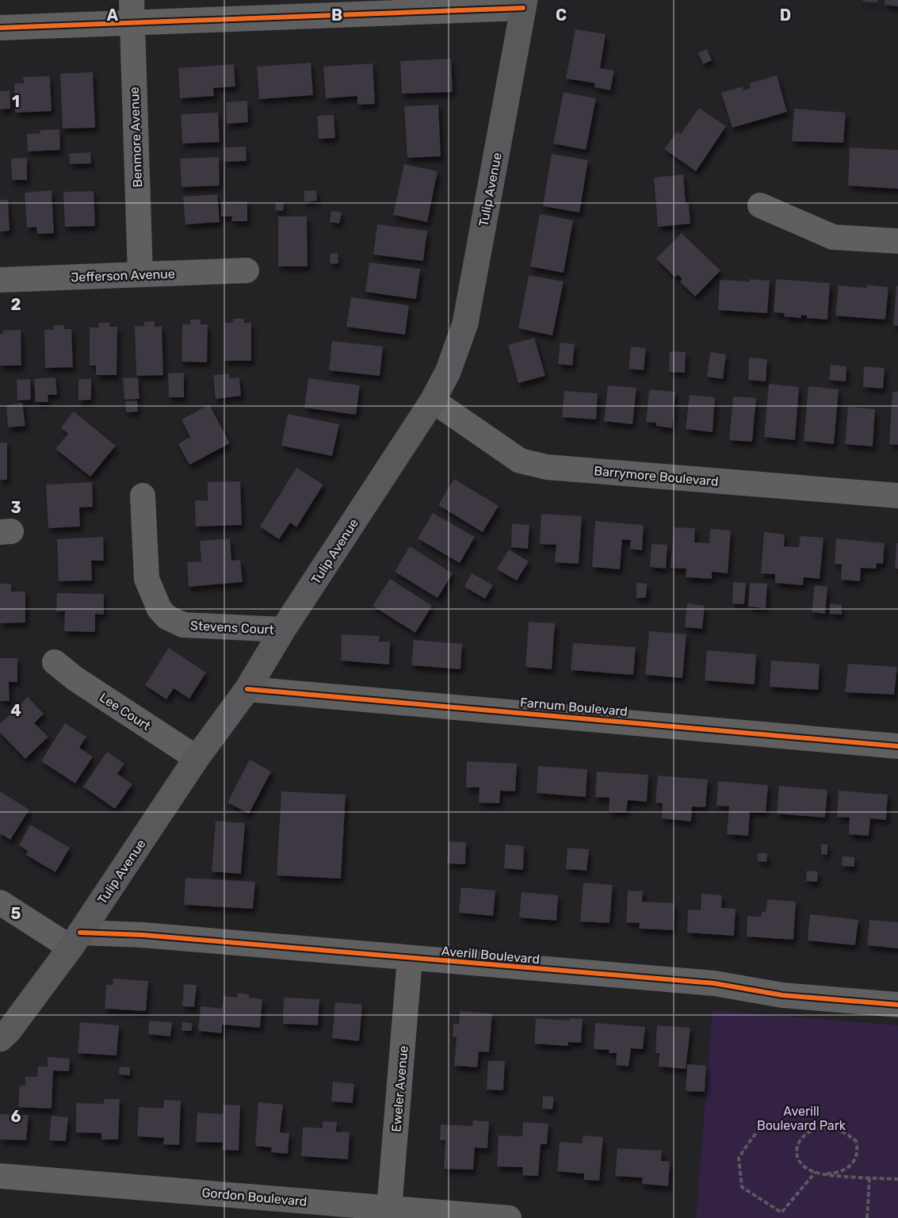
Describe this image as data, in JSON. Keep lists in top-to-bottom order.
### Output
{
  "streets": {
    "main road": ["Tulip Avenue"],
    "street": [
      "Benmore Avenue",
      "Jefferson Avenue",
      "Barrymore Boulevard",
      "Stevens Court",
      "Farnum Boulevard",
      "Lee Court",
      "Averill Boulevard",
      "Eweler Avenue",
      "Gordon Boulevard"
    ]
  },
  "crossings": [
    ["Benmore Avenue", "Jefferson Avenue"],
    ["Tulip Avenue", "Barrymore Boulevard"],
    ["Tulip Avenue", "Stevens Court"],
    ["Tulip Avenue", "Farnum Boulevard"],
    ["Tulip Avenue", "Lee Court"],
    ["Tulip Avenue", "Averill Boulevard"],
    ["Averill Boulevard", "Eweler Avenue"],
    ["Eweler Avenue", "Gordon Boulevard"]
  ],
  "parks": ["Averill Boulevard Park"],
  "grid": {
    "columns": [
      "A",
      "B",
      "C",
      "D"
    ],
    "rows": [
      "1",
      "2",
      "3",
      "4",
      "5",
      "6"
    ]
  }
}
